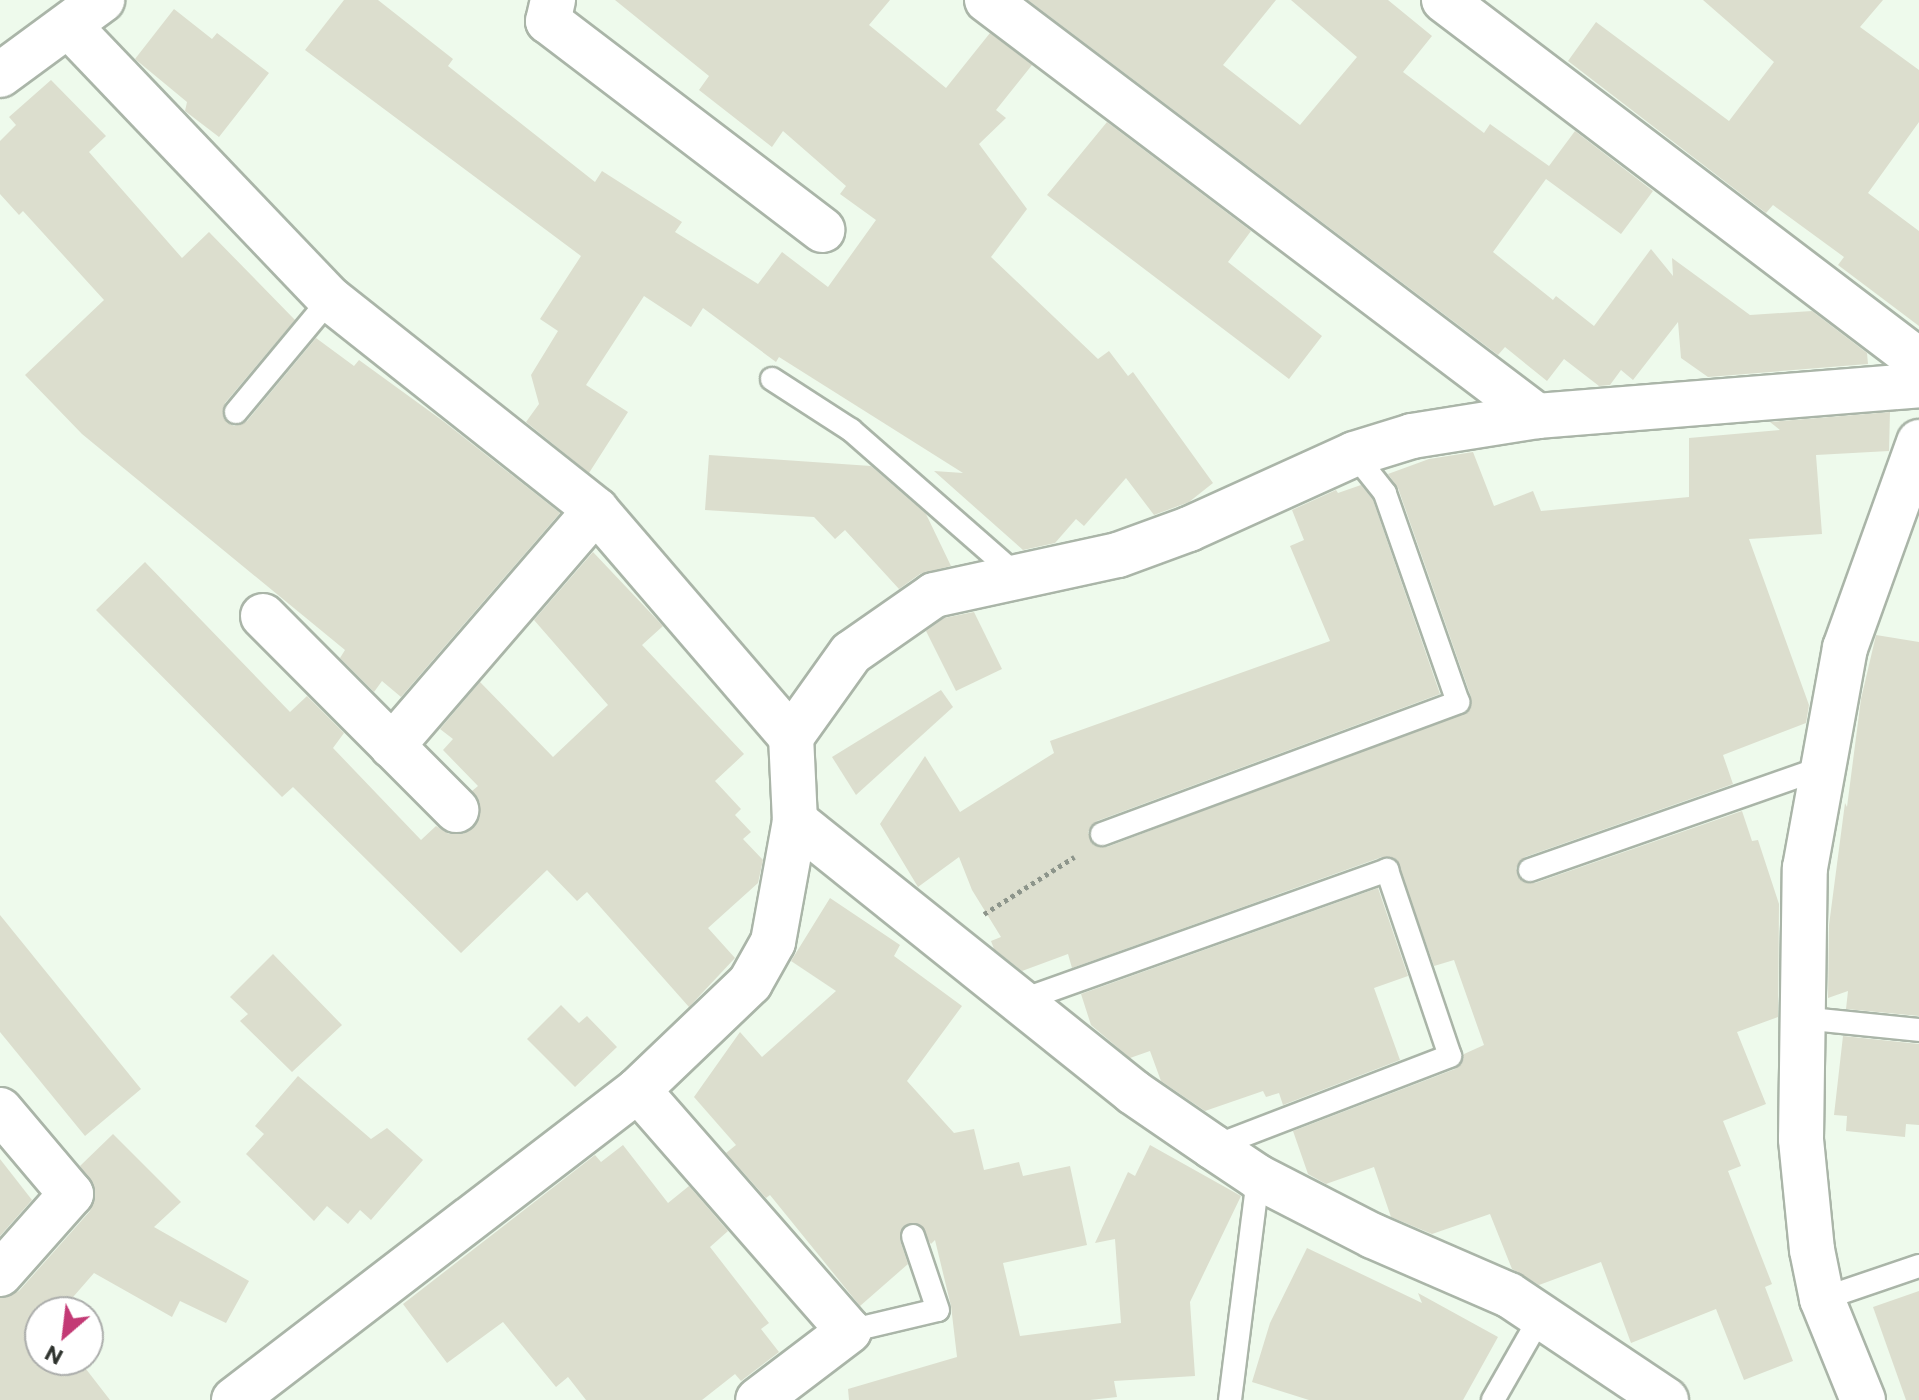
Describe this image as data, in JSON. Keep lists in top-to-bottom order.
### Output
{
  "north": "bottom left"
}
